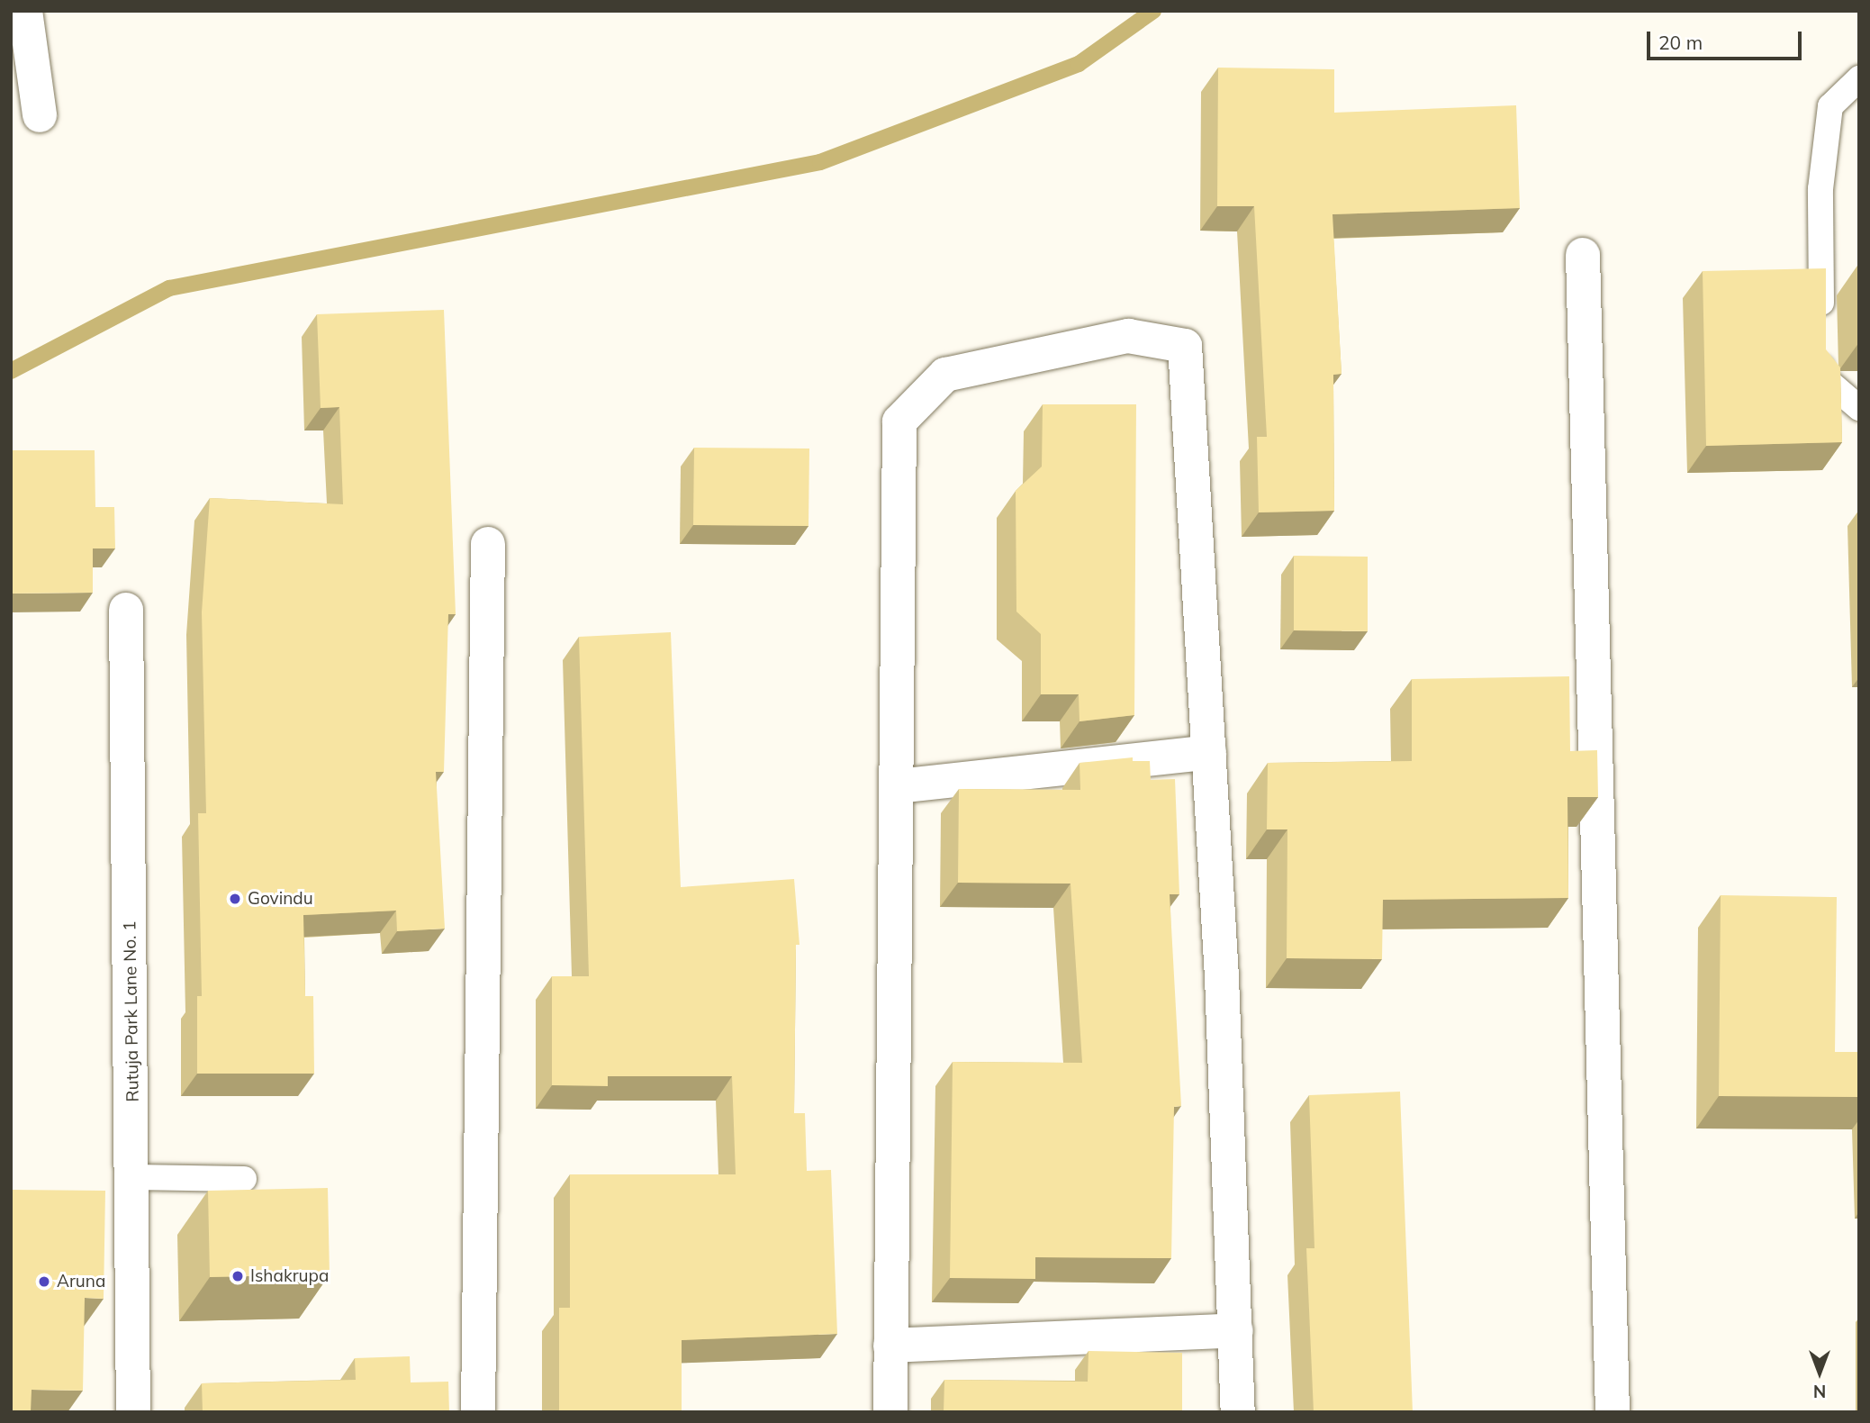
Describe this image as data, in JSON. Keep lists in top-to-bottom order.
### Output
{
  "streets": {
    "street": ["Rutuja Park Lane No. 1"]
  },
  "places": ["Govindu", "Ishakrupa", "Aruna"],
  "scale_bar": "20 m",
  "north": "bottom"
}
